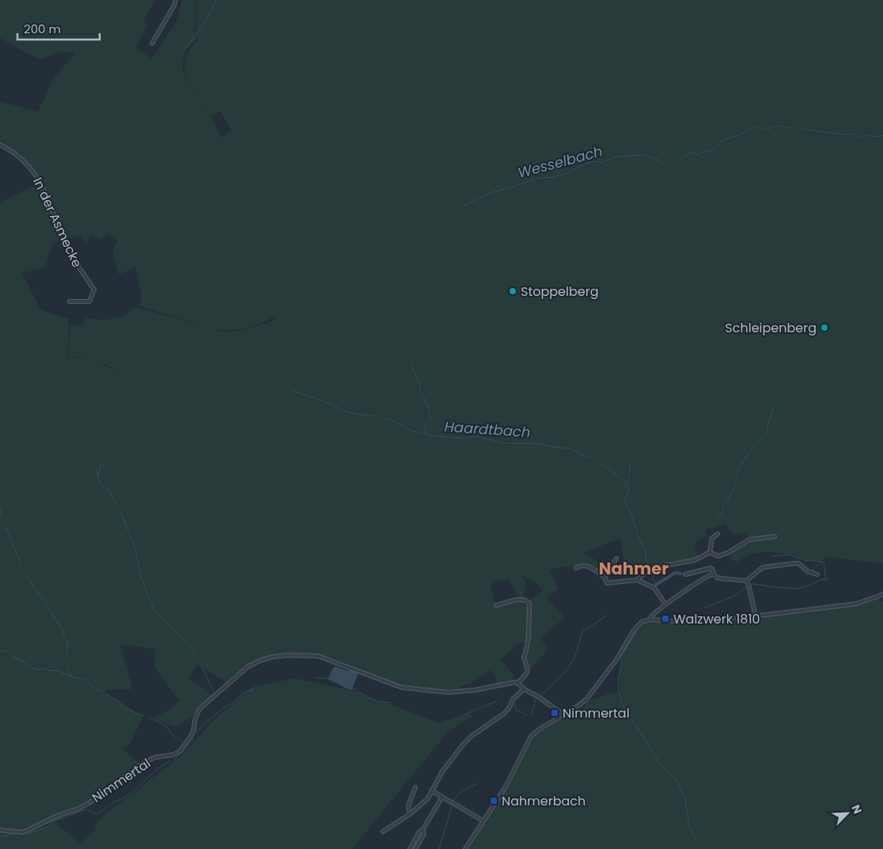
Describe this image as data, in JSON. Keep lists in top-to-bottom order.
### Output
{
  "streets": {
    "street": ["In der Asmecke", "Nimmertal"]
  },
  "districts": ["Nahmer"],
  "water": ["Wesselbach", "Haardtbach"],
  "places": {
    "other": ["Stoppelberg", "Schleipenberg"],
    "transit": ["Walzwerk 1810", "Nimmertal", "Nahmerbach"]
  },
  "scale_bar": "200 m",
  "north": "top right"
}
